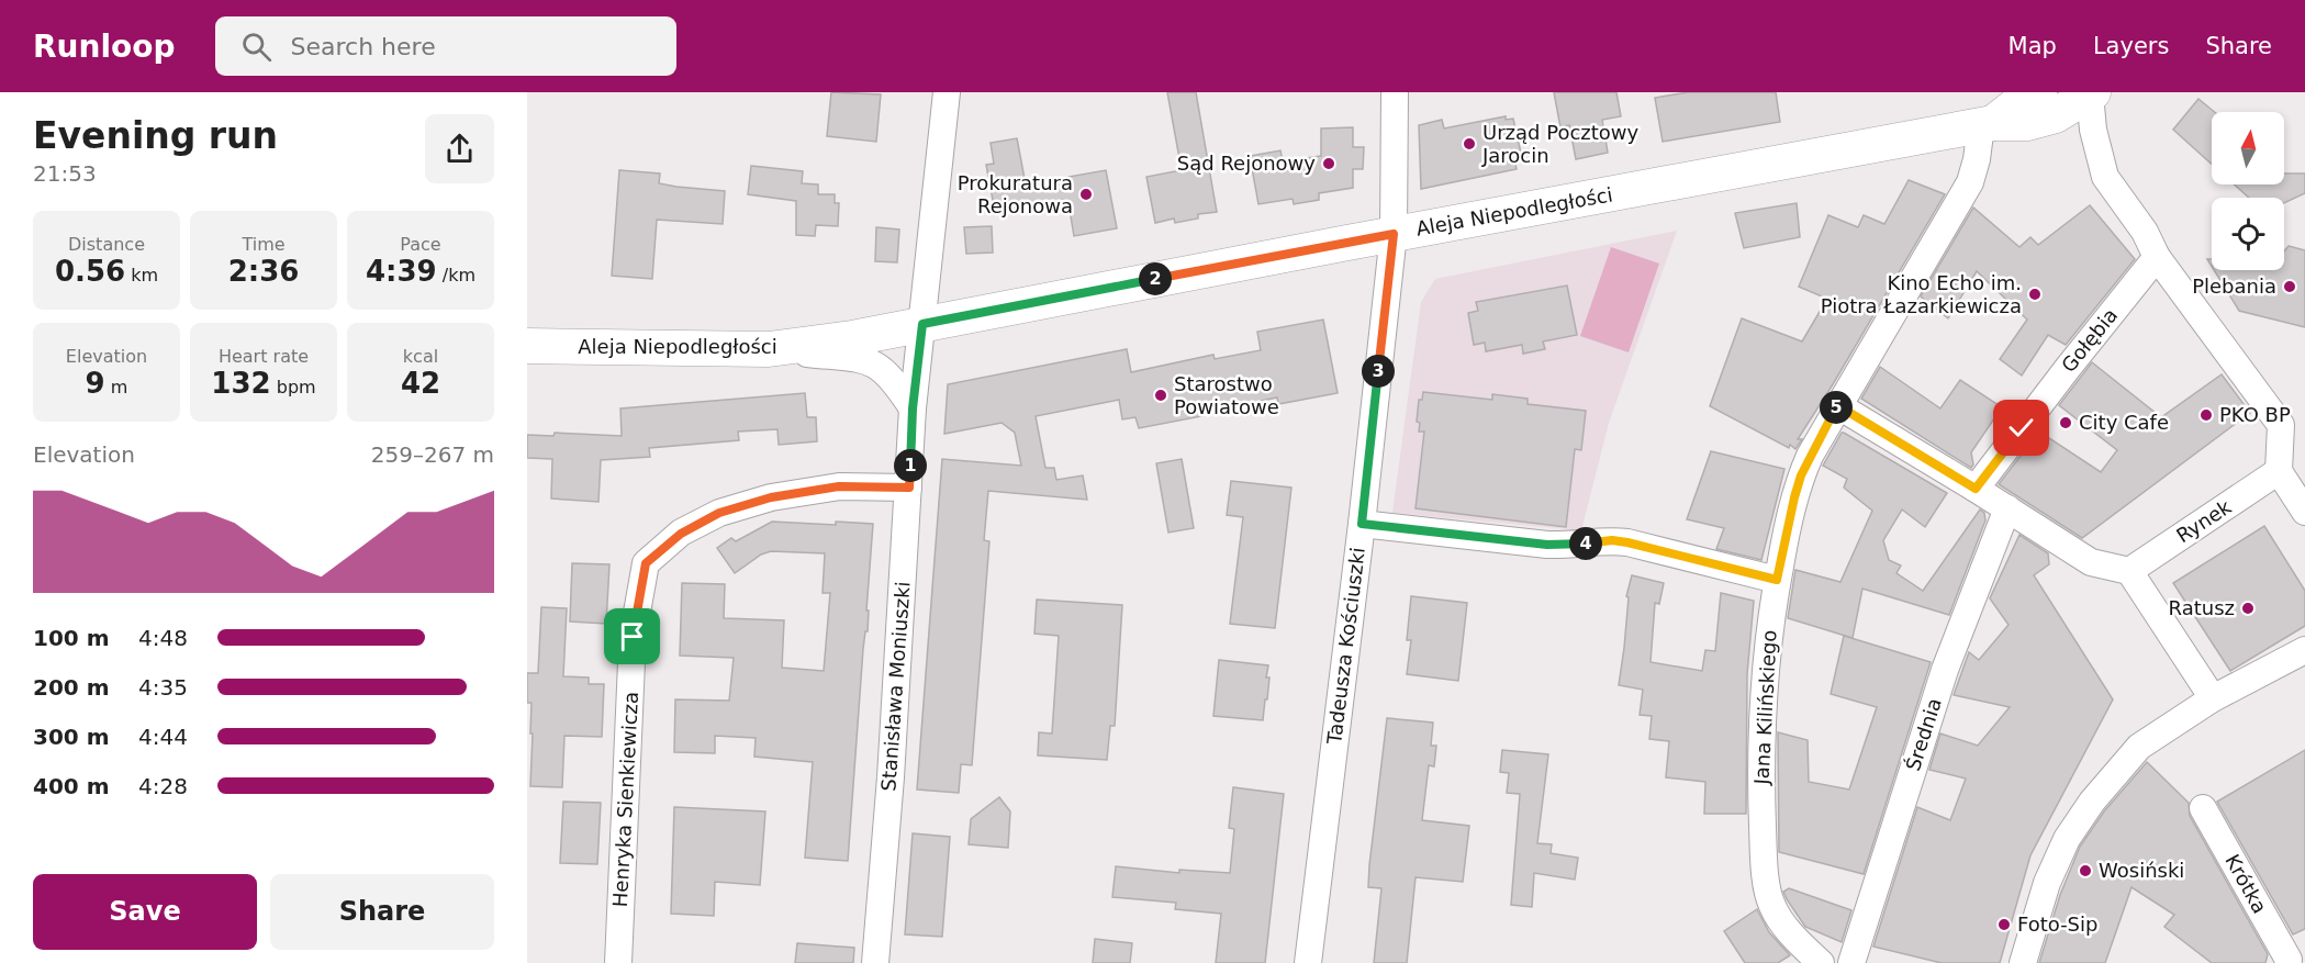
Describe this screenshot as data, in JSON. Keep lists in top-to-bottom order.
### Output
{
  "streets": {
    "main road": ["Aleja Niepodległości"],
    "street": [
      "Gołębia",
      "Rynek",
      "Tadeusza Kościuszki",
      "Stanisława Moniuszki",
      "Jana Kilińskiego",
      "Średnia",
      "Henryka Sienkiewicza",
      "Krótka"
    ]
  },
  "crossings": [
    ["Aleja Niepodległości", "Tadeusza Kościuszki"],
    ["Aleja Niepodległości", "Stanisława Moniuszki"],
    ["Aleja Niepodległości", "Jana Kilińskiego"],
    ["Stanisława Moniuszki", "Henryka Sienkiewicza"]
  ],
  "places": [
    "Urząd Pocztowy Jarocin",
    "Sąd Rejonowy",
    "Prokuratura Rejonowa",
    "Plebania",
    "Kino Echo im. Piotra Łazarkiewicza",
    "Starostwo Powiatowe",
    "PKO BP",
    "City Cafe",
    "Ratusz",
    "Wosiński",
    "Foto-Sip"
  ],
  "north": "top",
  "page": {
    "header": "Runloop",
    "search": "Search here",
    "nav": ["Map", "Layers", "Share"],
    "heading": ["Evening run", "21:53"],
    "stats": [
      ["Distance", "0.56 km"],
      ["Time", "2:36"],
      ["Pace", "4:39 /km"],
      ["Elevation", "9 m"],
      ["Heart rate", "132 bpm"],
      ["kcal", "42"]
    ],
    "pins": [
      "2",
      "3",
      "5",
      "1",
      "4"
    ],
    "chart": ["Elevation", "259–267 m"],
    "list": [
      {
        "name": "100 m",
        "note": "4:48"
      },
      {
        "name": "200 m",
        "note": "4:35"
      },
      {
        "name": "300 m",
        "note": "4:44"
      },
      {
        "name": "400 m",
        "note": "4:28"
      }
    ],
    "buttons": ["Save", "Share"]
  }
}
